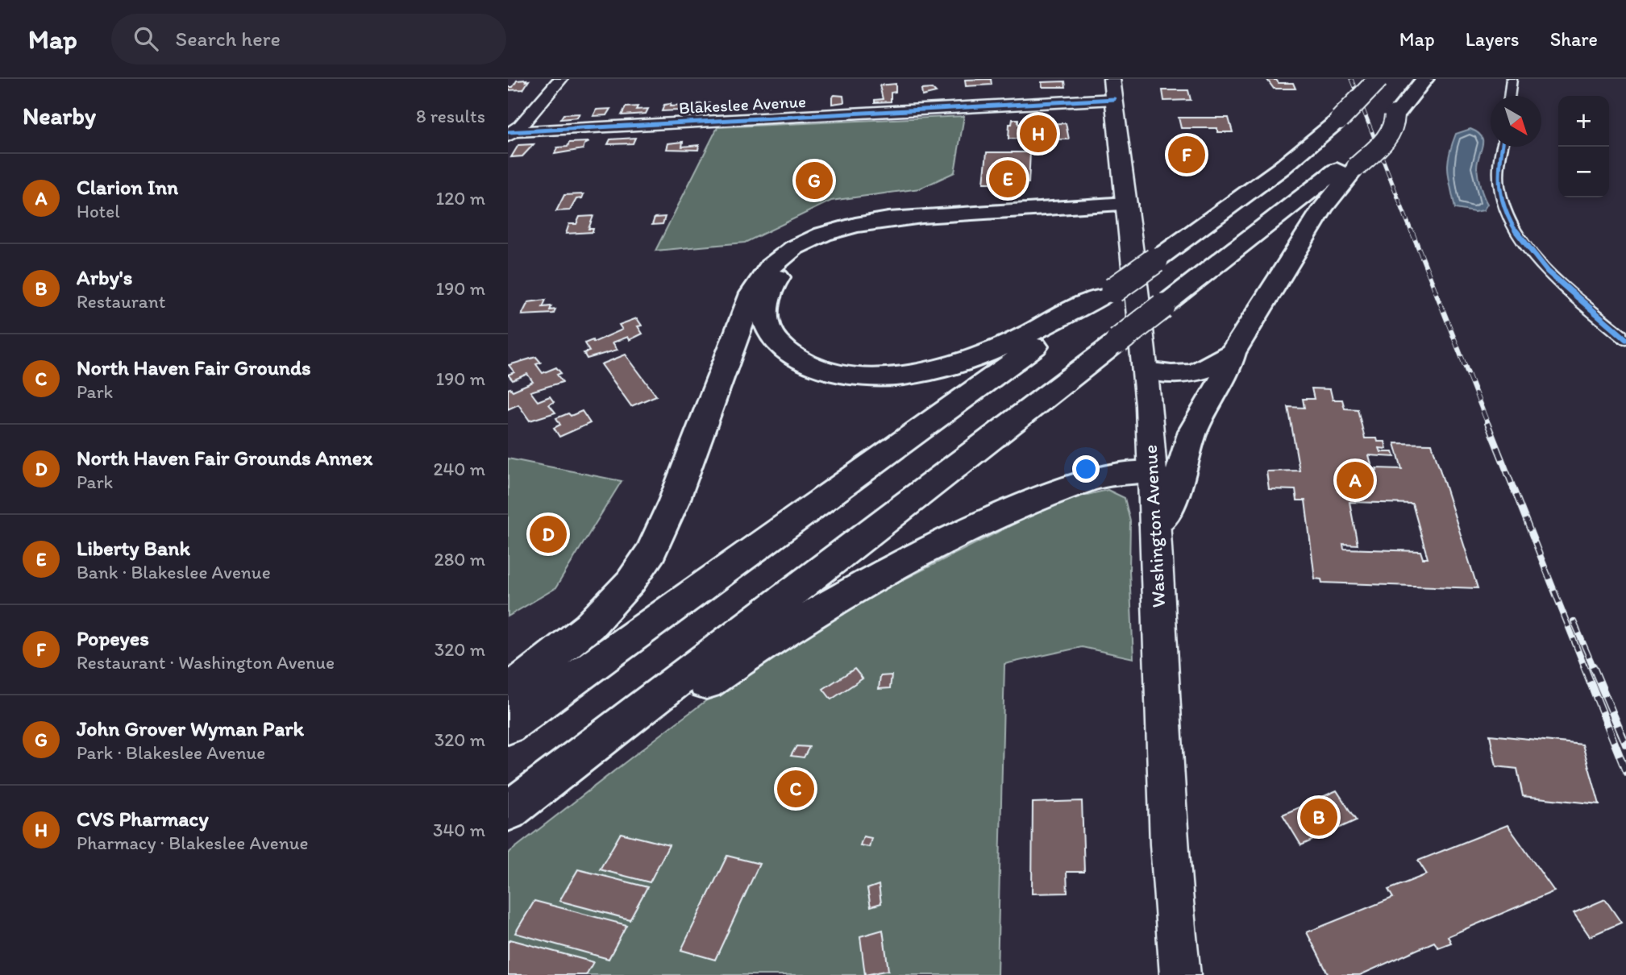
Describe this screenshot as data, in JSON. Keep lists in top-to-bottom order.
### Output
{
  "streets": {
    "main road": ["Washington Avenue"],
    "street": ["Blakeslee Avenue"]
  },
  "crossings": [
    ["Blakeslee Avenue", "Washington Avenue"]
  ],
  "north": "bottom right",
  "page": {
    "header": "Map",
    "search": "Search here",
    "nav": ["Map", "Layers", "Share"],
    "heading": ["Nearby", "8 results"],
    "map_buttons": ["+", "−"],
    "pins": [
      "H",
      "F",
      "E",
      "G",
      "A",
      "D",
      "C",
      "B"
    ],
    "list": [
      {
        "mark": "A",
        "name": "Clarion Inn",
        "note": "Hotel",
        "value": "120 m"
      },
      {
        "mark": "B",
        "name": "Arby's",
        "note": "Restaurant",
        "value": "190 m"
      },
      {
        "mark": "C",
        "name": "North Haven Fair Grounds",
        "note": "Park",
        "value": "190 m"
      },
      {
        "mark": "D",
        "name": "North Haven Fair Grounds Annex",
        "note": "Park",
        "value": "240 m"
      },
      {
        "mark": "E",
        "name": "Liberty Bank",
        "note": "Bank · Blakeslee Avenue",
        "value": "280 m"
      },
      {
        "mark": "F",
        "name": "Popeyes",
        "note": "Restaurant · Washington Avenue",
        "value": "320 m"
      },
      {
        "mark": "G",
        "name": "John Grover Wyman Park",
        "note": "Park · Blakeslee Avenue",
        "value": "320 m"
      },
      {
        "mark": "H",
        "name": "CVS Pharmacy",
        "note": "Pharmacy · Blakeslee Avenue",
        "value": "340 m"
      }
    ]
  }
}
